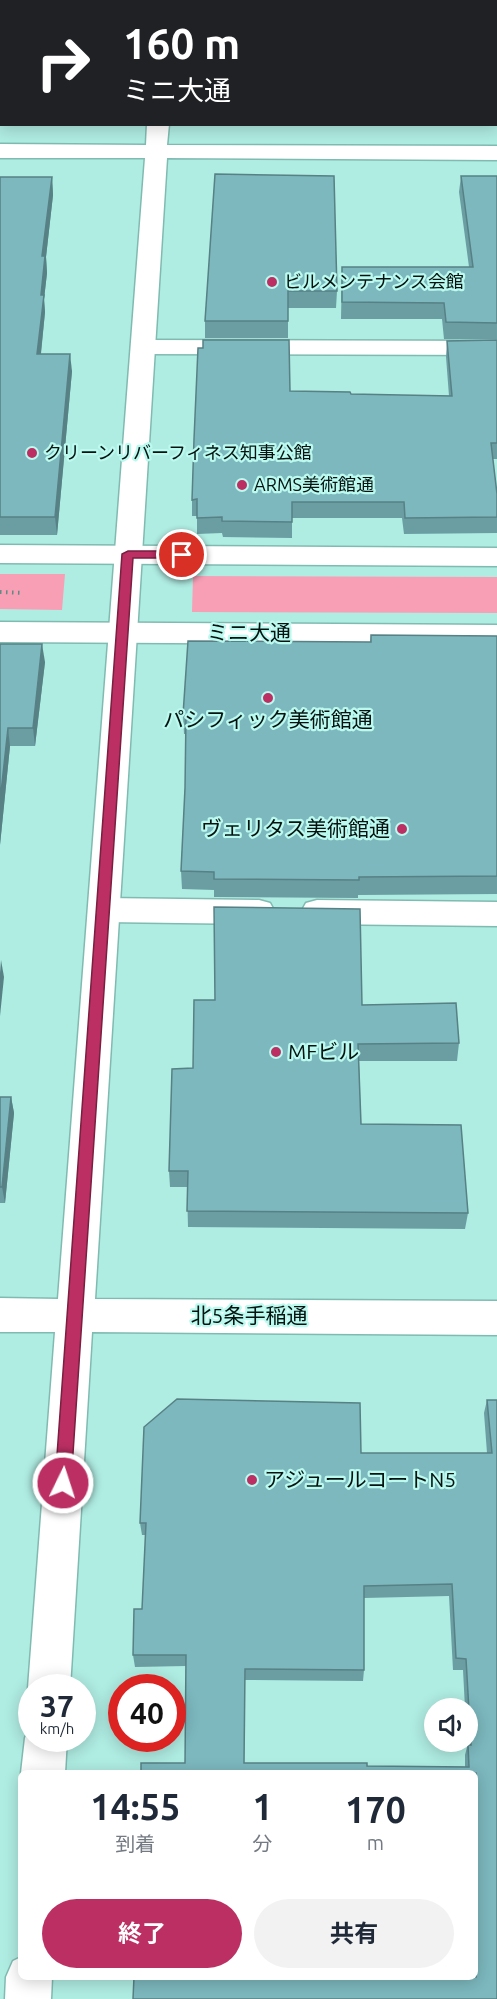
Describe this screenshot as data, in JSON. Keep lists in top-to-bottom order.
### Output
{
  "streets": {
    "street": ["ミニ大通", "北5条手稲通"]
  },
  "places": [
    "ビルメンテナンス会館",
    "クリーンリバーフィネス知事公館",
    "ARMS美術館通",
    "パシフィック美術館通",
    "ヴェリタス美術館通",
    "MFビル",
    "アジュールコートN5"
  ],
  "page": {
    "turn": ["160 m", "ミニ大通"],
    "speed": "37 km/h",
    "limit": "40",
    "eta": [
      "14:55",
      "到着",
      "1",
      "分",
      "170",
      "m"
    ],
    "buttons": ["終了", "共有"]
  }
}
